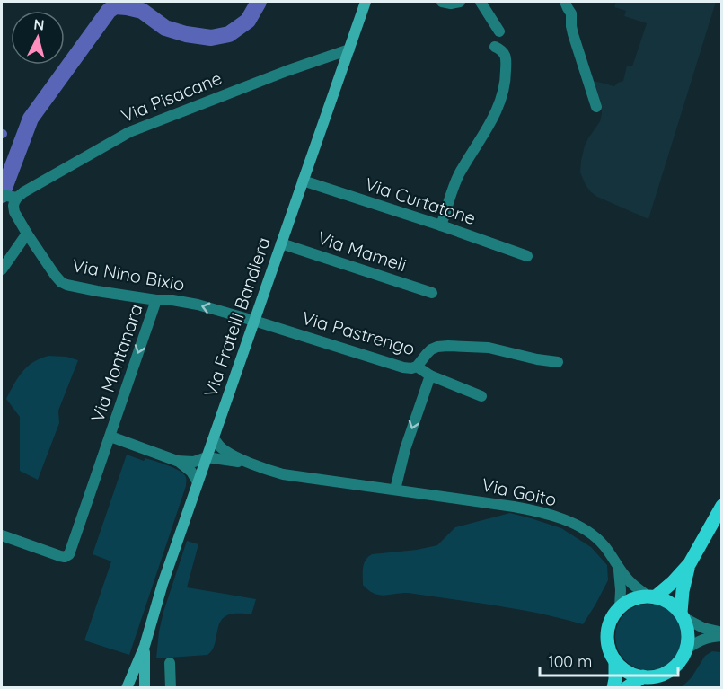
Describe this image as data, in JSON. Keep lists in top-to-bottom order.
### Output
{
  "streets": {
    "main road": ["Via Fratelli Bandiera"],
    "street": [
      "Via Pisacane",
      "Via Curtatone",
      "Via Mameli",
      "Via Nino Bixio",
      "Via Pastrengo",
      "Via Montanara",
      "Via Goito"
    ]
  },
  "crossings": [
    ["Via Pisacane", "Via Nino Bixio"],
    ["Via Pisacane", "Via Fratelli Bandiera"],
    ["Via Curtatone", "Via Fratelli Bandiera"],
    ["Via Mameli", "Via Fratelli Bandiera"],
    ["Via Nino Bixio", "Via Fratelli Bandiera"],
    ["Via Nino Bixio", "Via Pastrengo"],
    ["Via Nino Bixio", "Via Montanara"],
    ["Via Fratelli Bandiera", "Via Pastrengo"],
    ["Via Fratelli Bandiera", "Via Montanara"],
    ["Via Fratelli Bandiera", "Via Goito"],
    ["Via Montanara", "Via Goito"]
  ],
  "scale_bar": "100 m",
  "north": "top"
}
